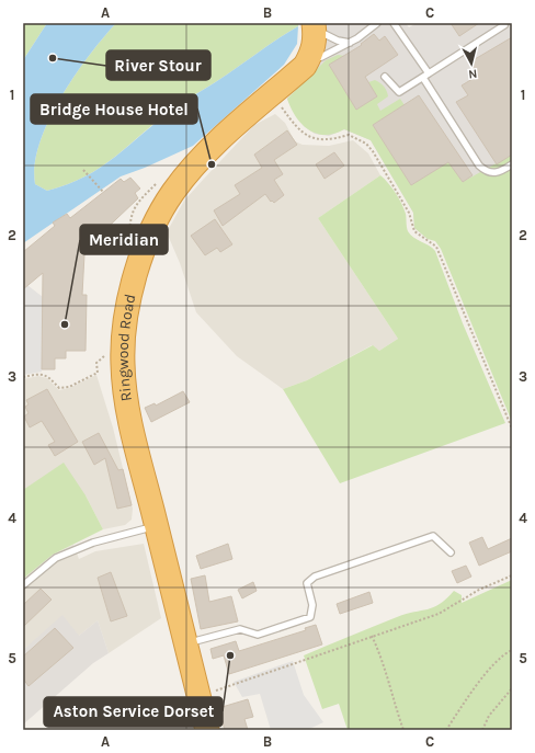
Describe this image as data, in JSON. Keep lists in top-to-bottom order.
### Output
{
  "streets": {
    "highway": ["Ringwood Road"]
  },
  "places": [
    "River Stour",
    "Bridge House Hotel",
    "Meridian",
    "Aston Service Dorset"
  ],
  "north": "bottom",
  "grid": {
    "columns": ["A", "B", "C"],
    "rows": [
      "1",
      "2",
      "3",
      "4",
      "5"
    ]
  }
}
